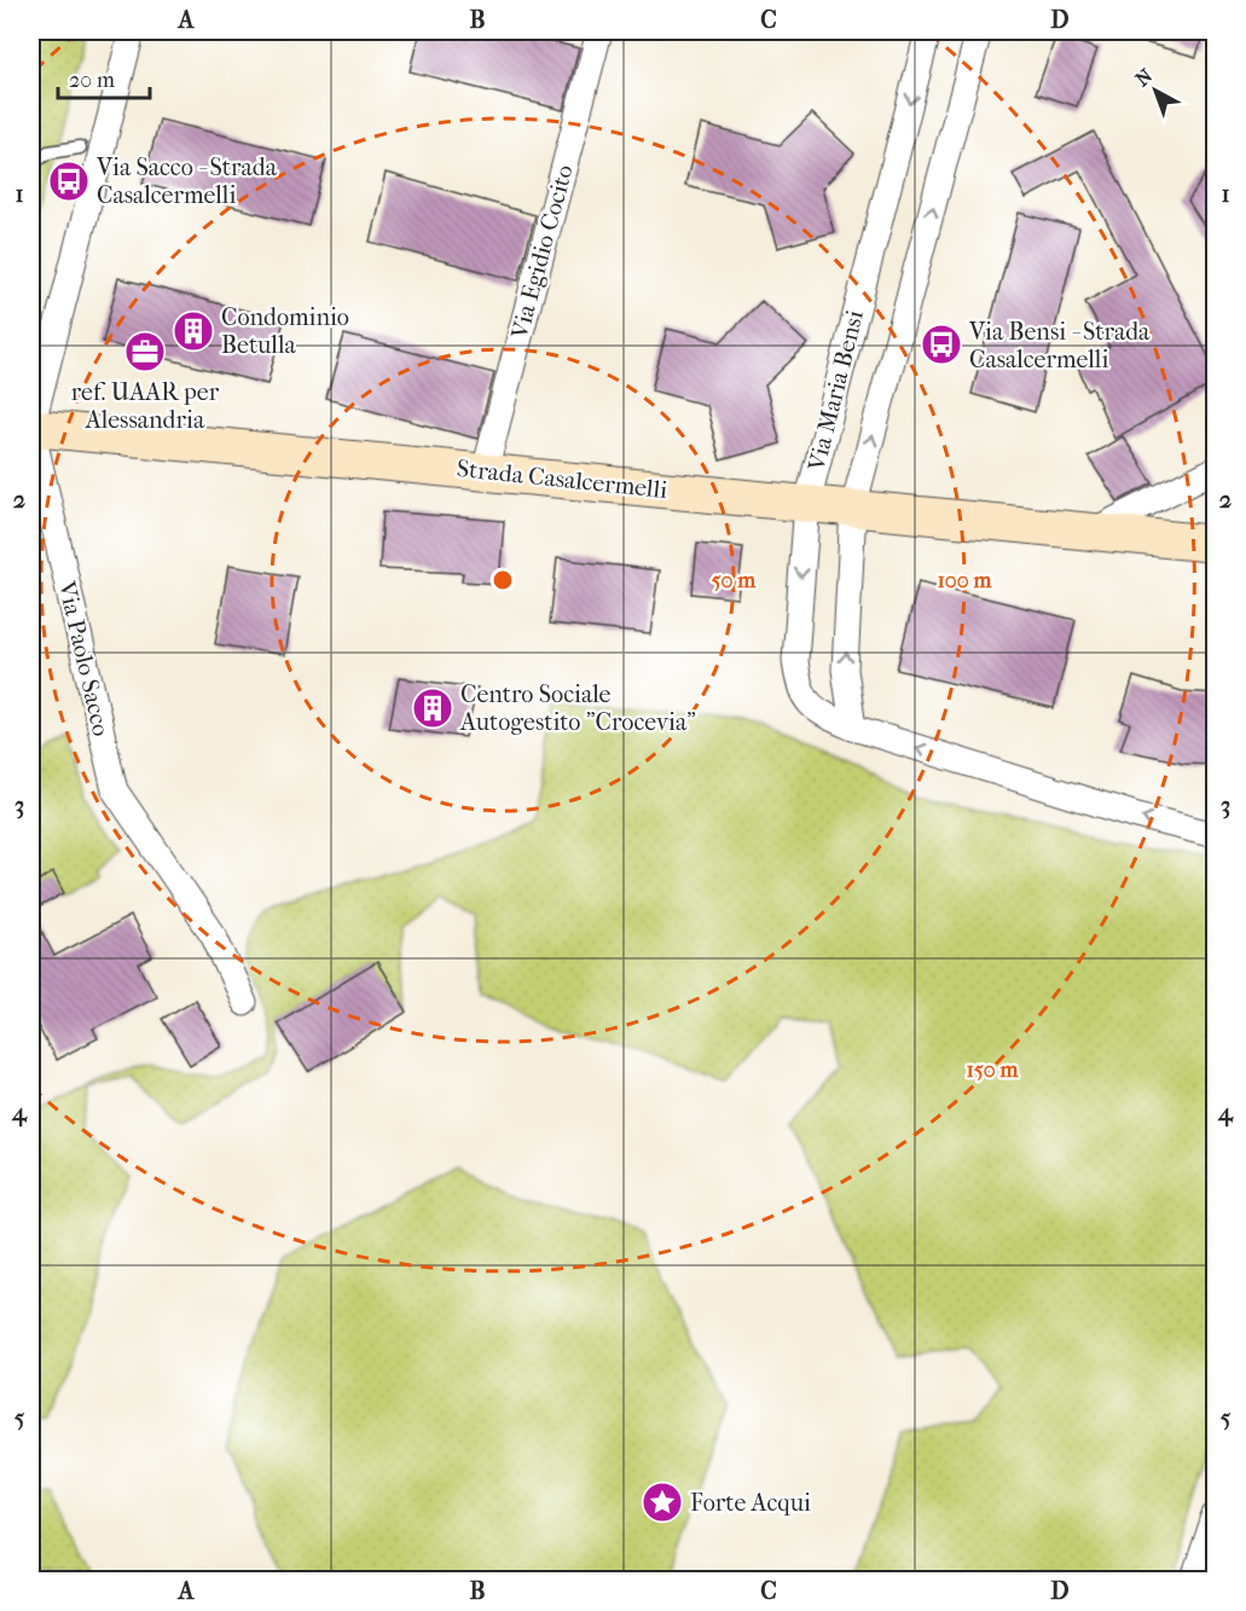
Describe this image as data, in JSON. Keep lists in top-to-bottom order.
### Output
{
  "streets": {
    "main road": ["Strada Casalcermelli"],
    "street": ["Via Egidio Cocito", "Via Maria Bensi", "Via Paolo Sacco"]
  },
  "crossings": [
    ["Via Egidio Cocito", "Strada Casalcermelli"],
    ["Via Maria Bensi", "Strada Casalcermelli"],
    ["Strada Casalcermelli", "Via Paolo Sacco"]
  ],
  "places": {
    "bus stop": ["Via Sacco - Strada Casalcermelli", "Via Bensi - Strada Casalcermelli"],
    "building": ["Condominio Betulla", "Centro Sociale Autogestito \"Crocevia\""],
    "office": ["ref. UAAR per Alessandria"],
    "place": ["Forte Acqui"]
  },
  "scale_bar": "20 m",
  "north": "top left",
  "grid": {
    "columns": [
      "A",
      "B",
      "C",
      "D"
    ],
    "rows": [
      "1",
      "2",
      "3",
      "4",
      "5"
    ]
  },
  "rings": ["50 m", "100 m", "150 m"]
}
